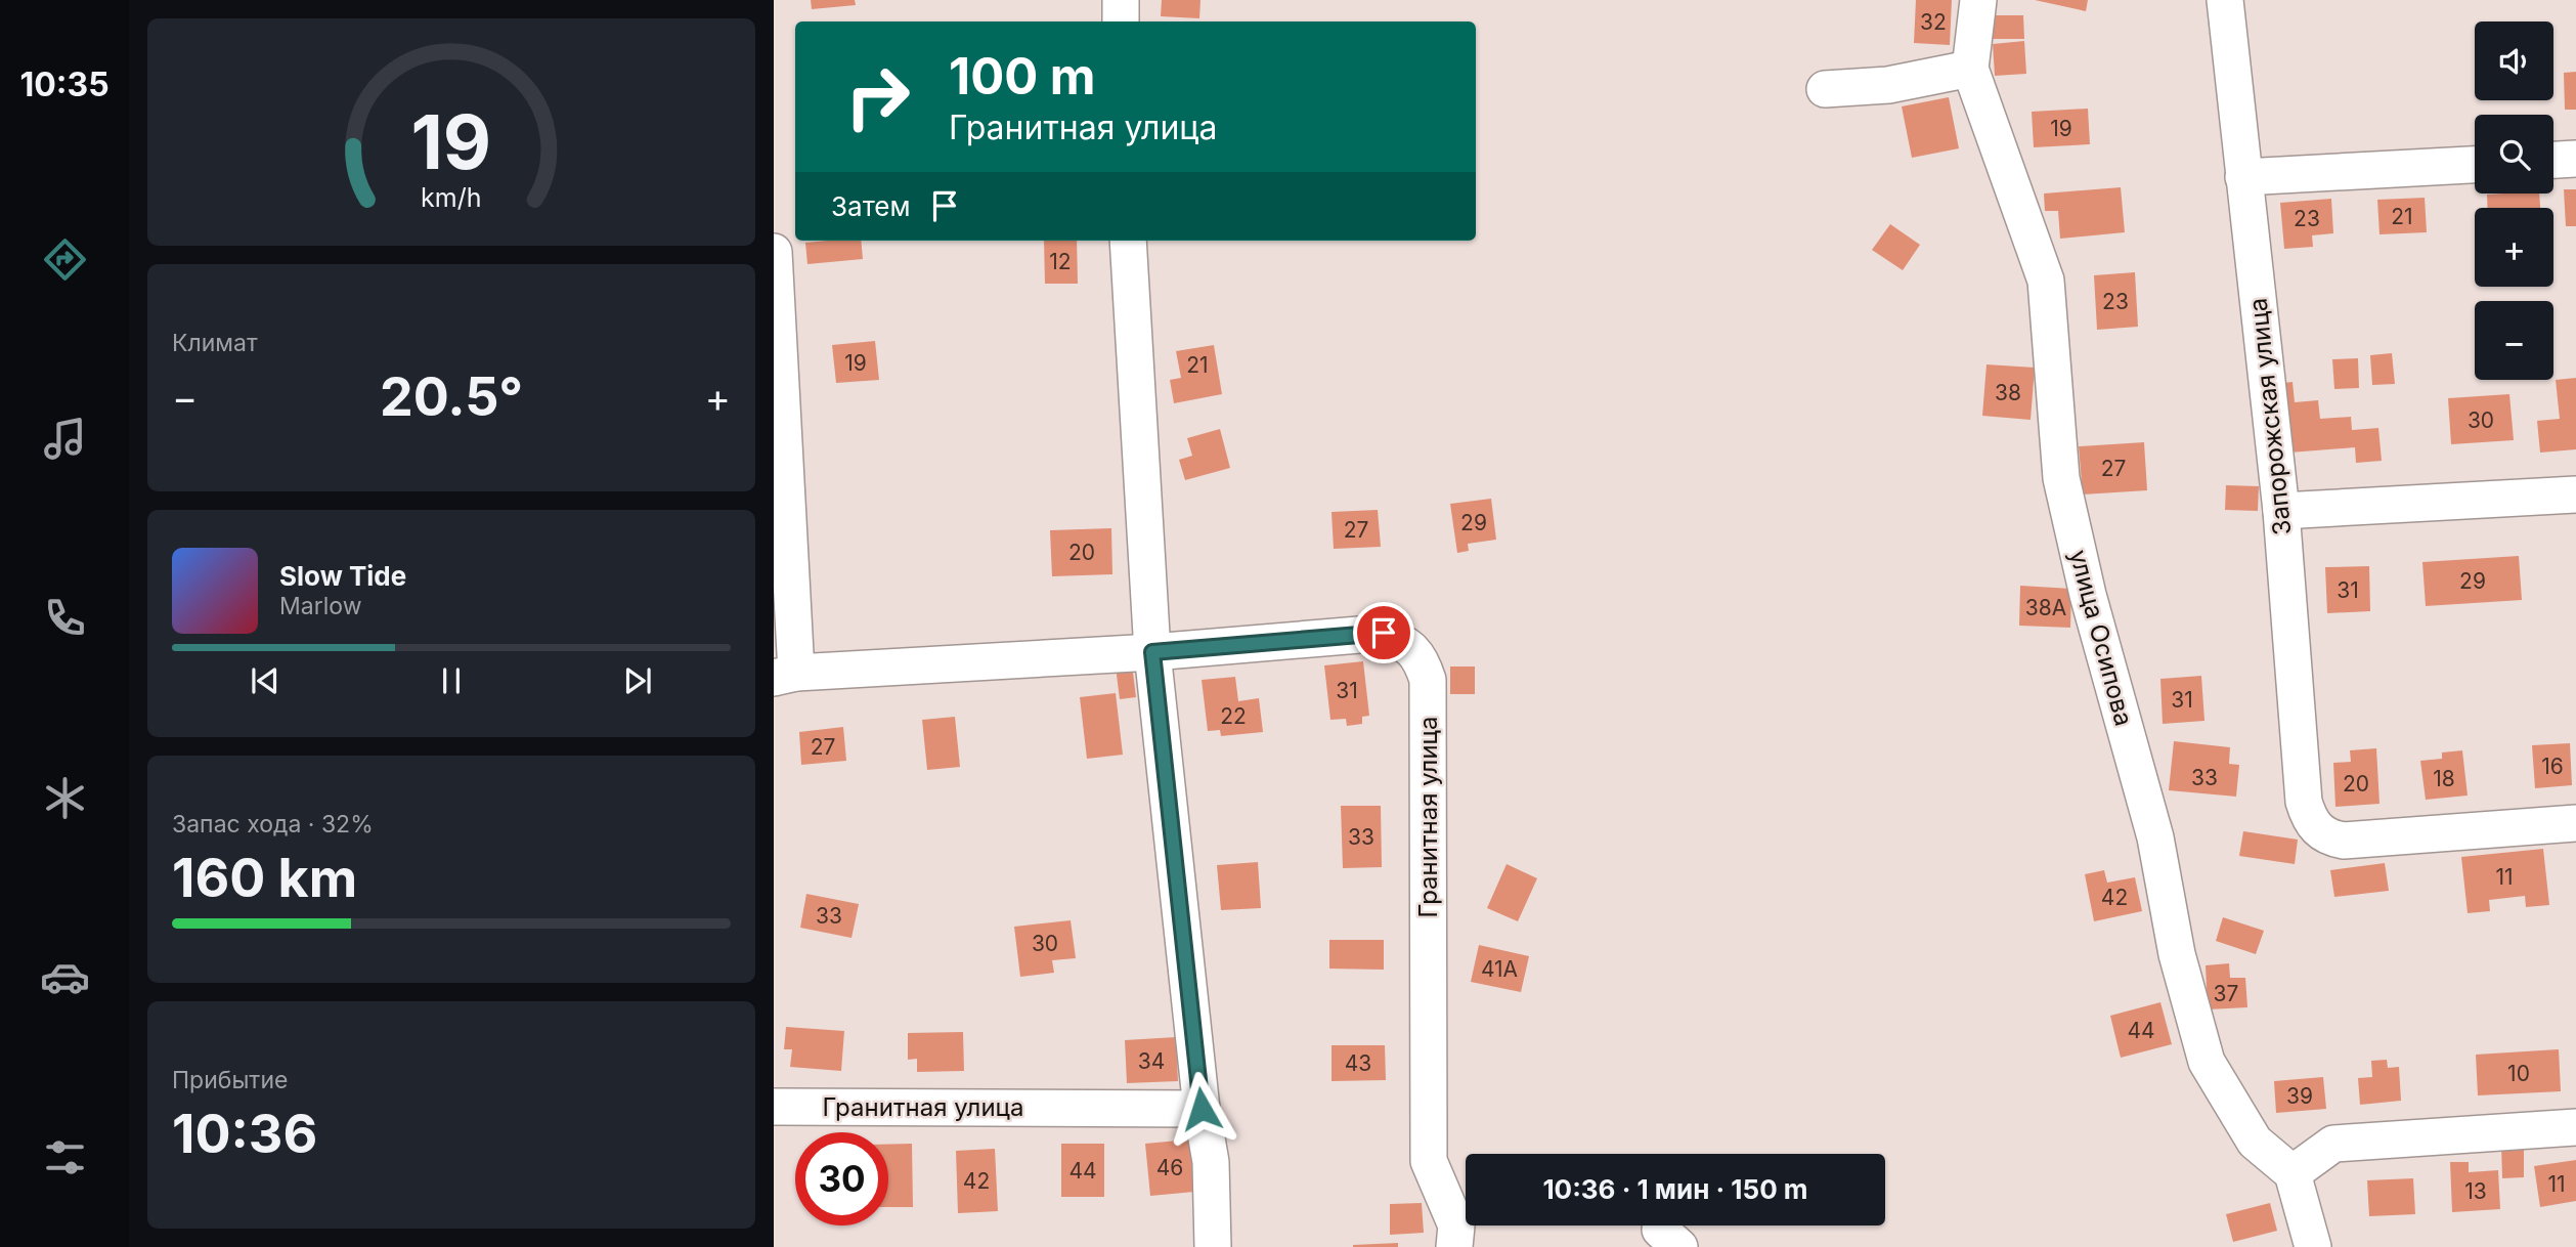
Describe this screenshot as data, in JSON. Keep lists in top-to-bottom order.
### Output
{
  "streets": {
    "street": ["Запорожская улица", "улица Осипова", "Гранитная улица"]
  },
  "house_numbers": [
    "32",
    "19",
    "21",
    "23",
    "12",
    "23",
    "19",
    "21",
    "38",
    "30",
    "27",
    "29",
    "27",
    "20",
    "29",
    "31",
    "38А",
    "31",
    "31",
    "22",
    "27",
    "16",
    "33",
    "18",
    "20",
    "33",
    "11",
    "42",
    "33",
    "30",
    "41А",
    "37",
    "44",
    "34",
    "43",
    "10",
    "39",
    "46",
    "44",
    "42",
    "11",
    "13"
  ],
  "page": {
    "tabs": "10:35",
    "map_buttons": ["+", "−"],
    "turn": ["100 m", "Гранитная улица"],
    "then": "Затем",
    "tile": [
      "Климат",
      ["Запас хода · 32%", "160 km"],
      ["Прибытие", "10:36"]
    ],
    "heat": ["−", "20.5°", "+"],
    "song": ["Slow Tide", "Marlow"],
    "limit": "30",
    "trip": "10:36 · 1 мин · 150 m",
    "gauge": ["19", "km/h"]
  }
}
